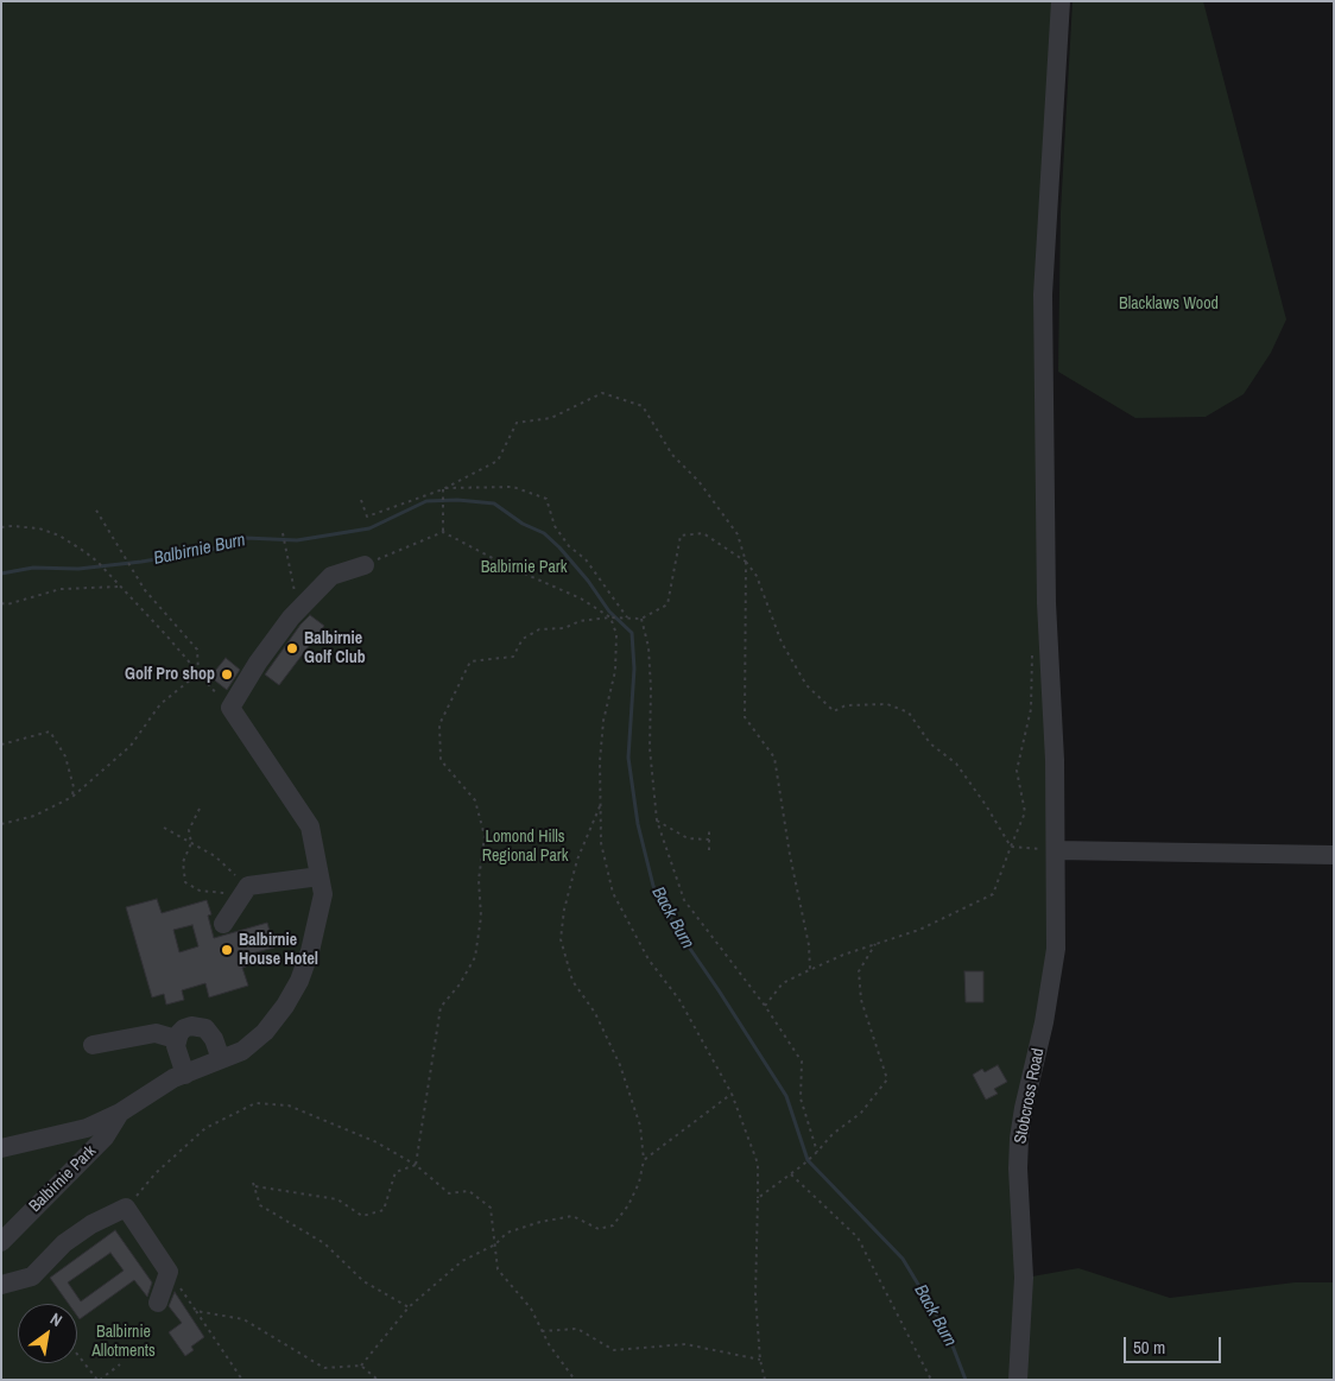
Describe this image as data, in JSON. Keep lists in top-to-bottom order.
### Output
{
  "streets": {
    "street": ["Stobcross Road", "Balbirnie Park"]
  },
  "water": ["Balbirnie Burn", "Back Burn"],
  "parks": [
    "Blacklaws Wood",
    "Balbirnie Park",
    "Lomond Hills Regional Park",
    "Balbirnie Allotments"
  ],
  "places": ["Balbirnie Golf Club", "Golf Pro shop", "Balbirnie House Hotel"],
  "scale_bar": "50 m",
  "north": "top right"
}
